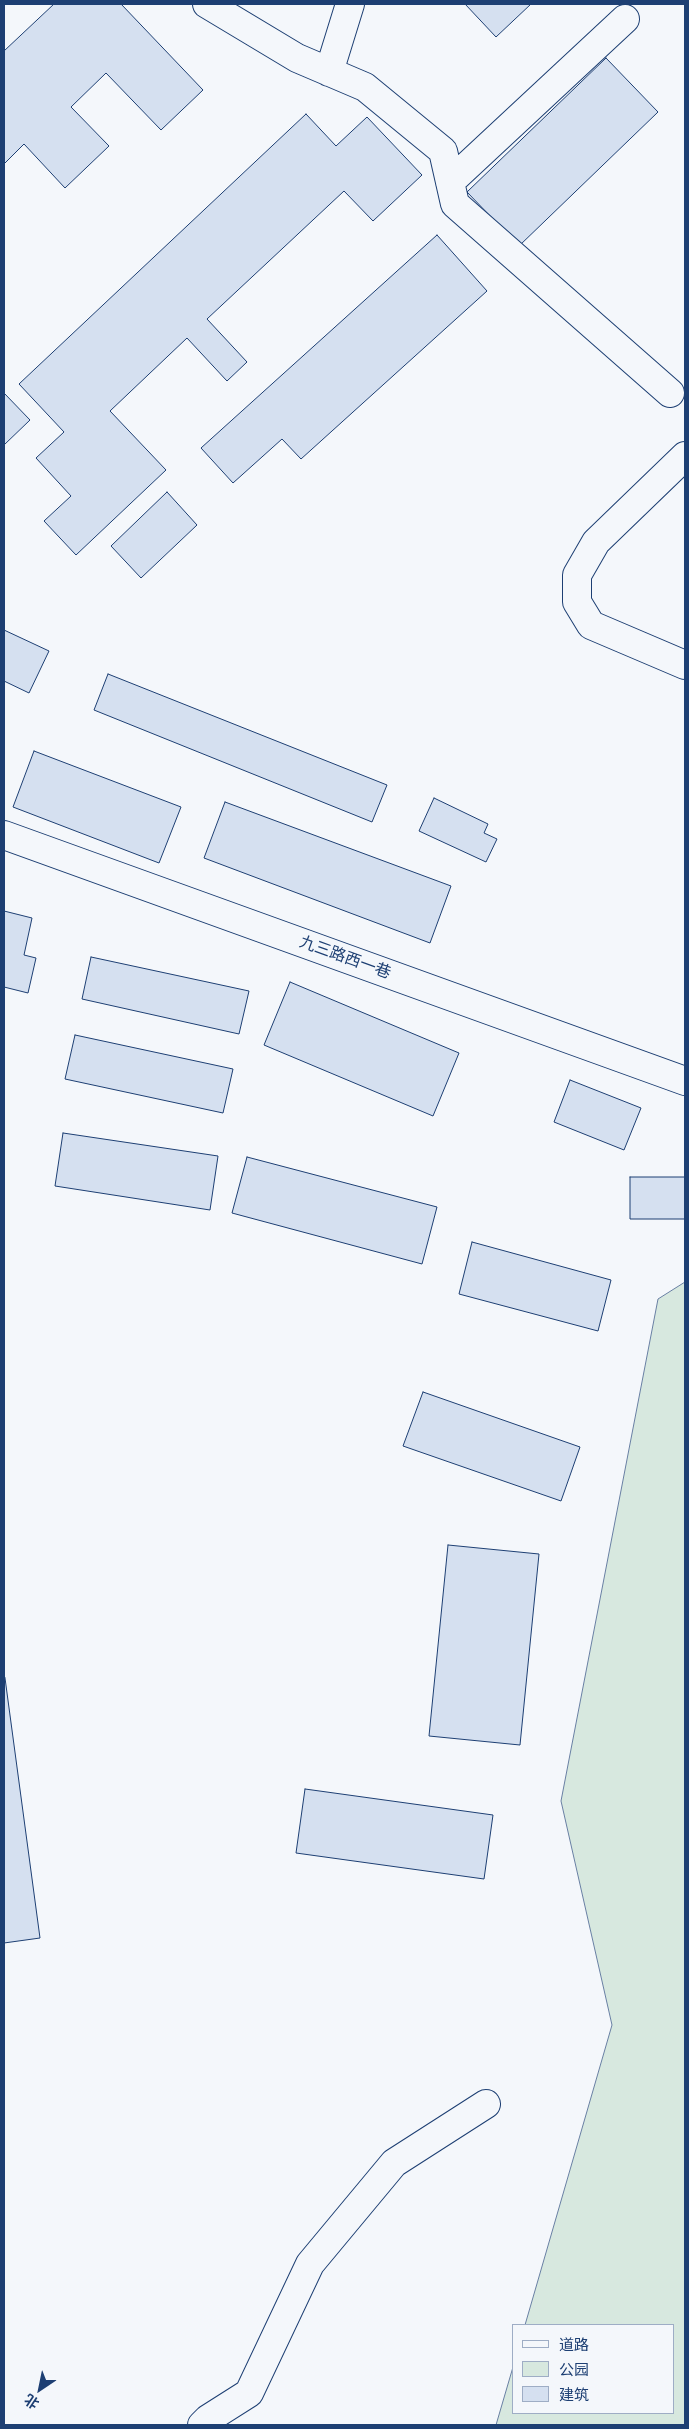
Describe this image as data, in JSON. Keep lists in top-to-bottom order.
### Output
{
  "streets": {
    "street": ["九三路西一巷"]
  },
  "legend": ["道路", "公园", "建筑"],
  "north": "bottom left"
}
